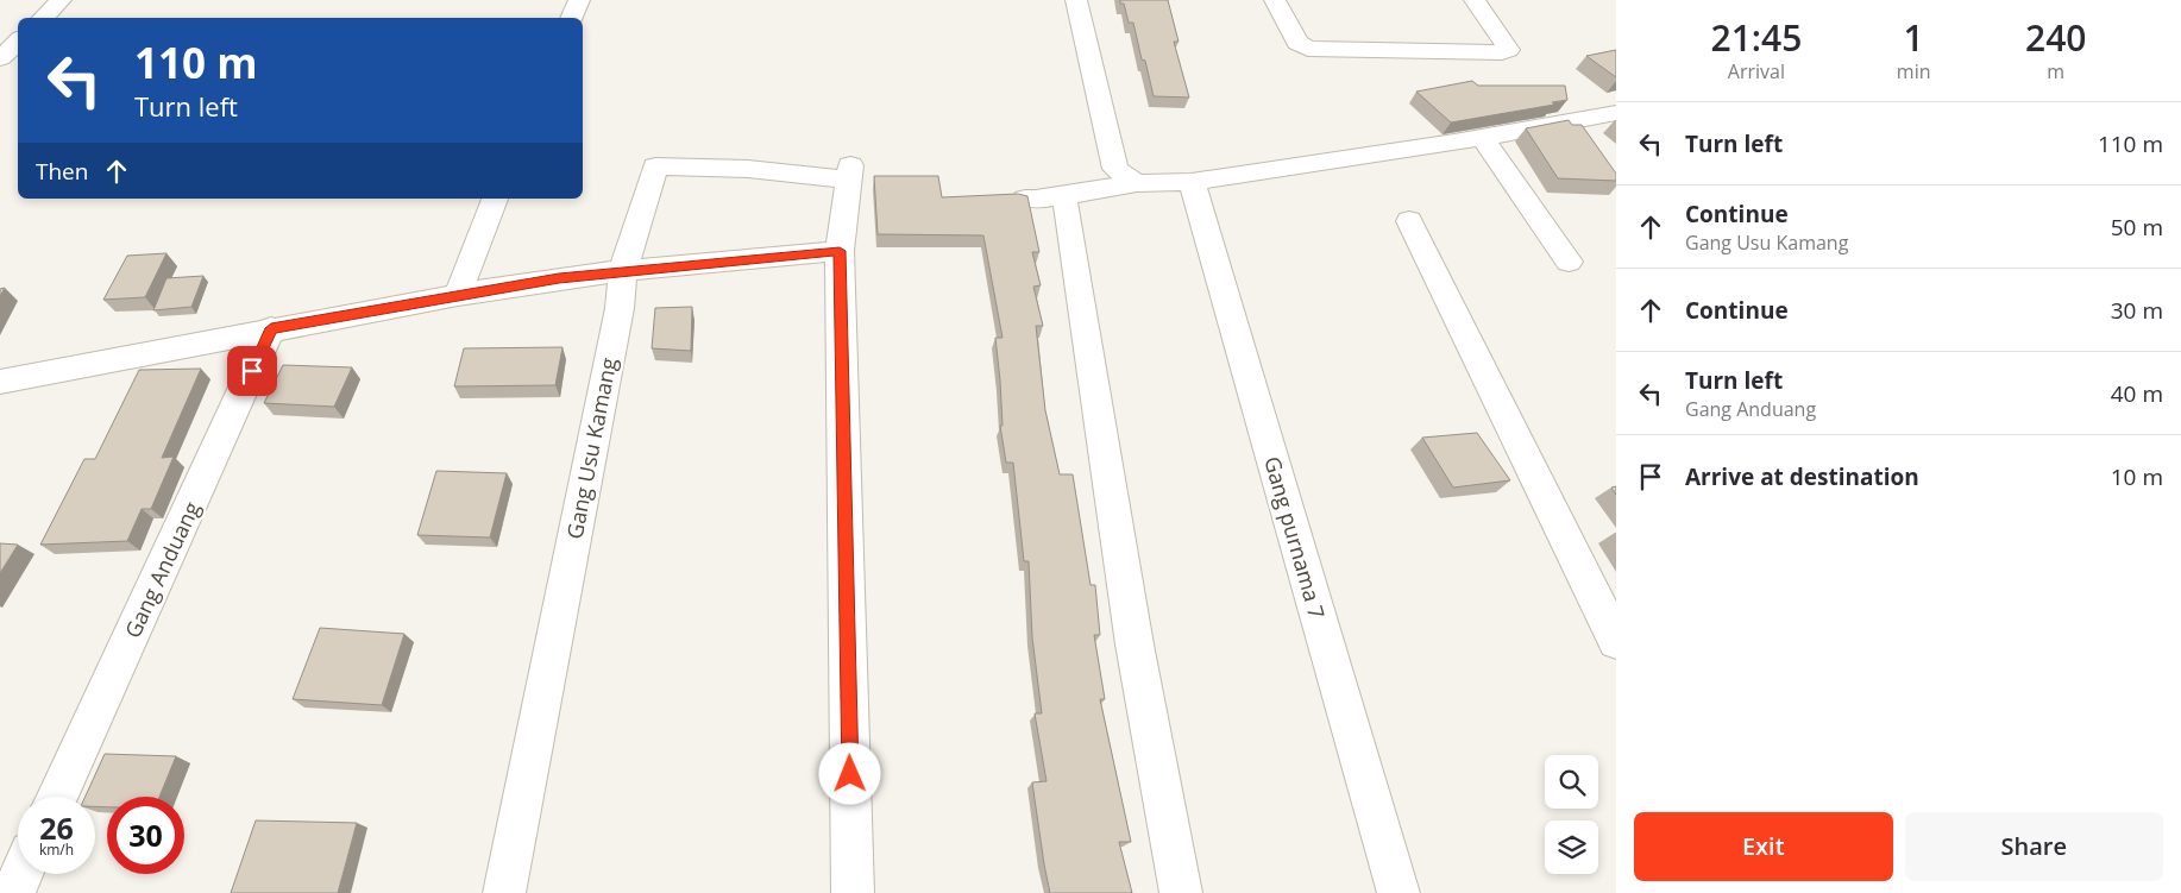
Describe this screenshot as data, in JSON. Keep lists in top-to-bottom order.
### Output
{
  "streets": {
    "street": ["Gang Usu Kamang", "Gang purnama 7", "Gang Anduang"]
  },
  "page": {
    "eta": [
      "21:45",
      "Arrival",
      "1",
      "min",
      "240",
      "m"
    ],
    "turn": ["110 m", "Turn left"],
    "list": [
      {
        "name": "Turn left",
        "value": "110 m"
      },
      {
        "name": "Continue",
        "note": "Gang Usu Kamang",
        "value": "50 m"
      },
      {
        "name": "Continue",
        "value": "30 m"
      },
      {
        "name": "Turn left",
        "note": "Gang Anduang",
        "value": "40 m"
      },
      {
        "name": "Arrive at destination",
        "value": "10 m"
      }
    ],
    "then": "Then",
    "speed": "26 km/h",
    "limit": "30",
    "buttons": ["Exit", "Share"]
  }
}
